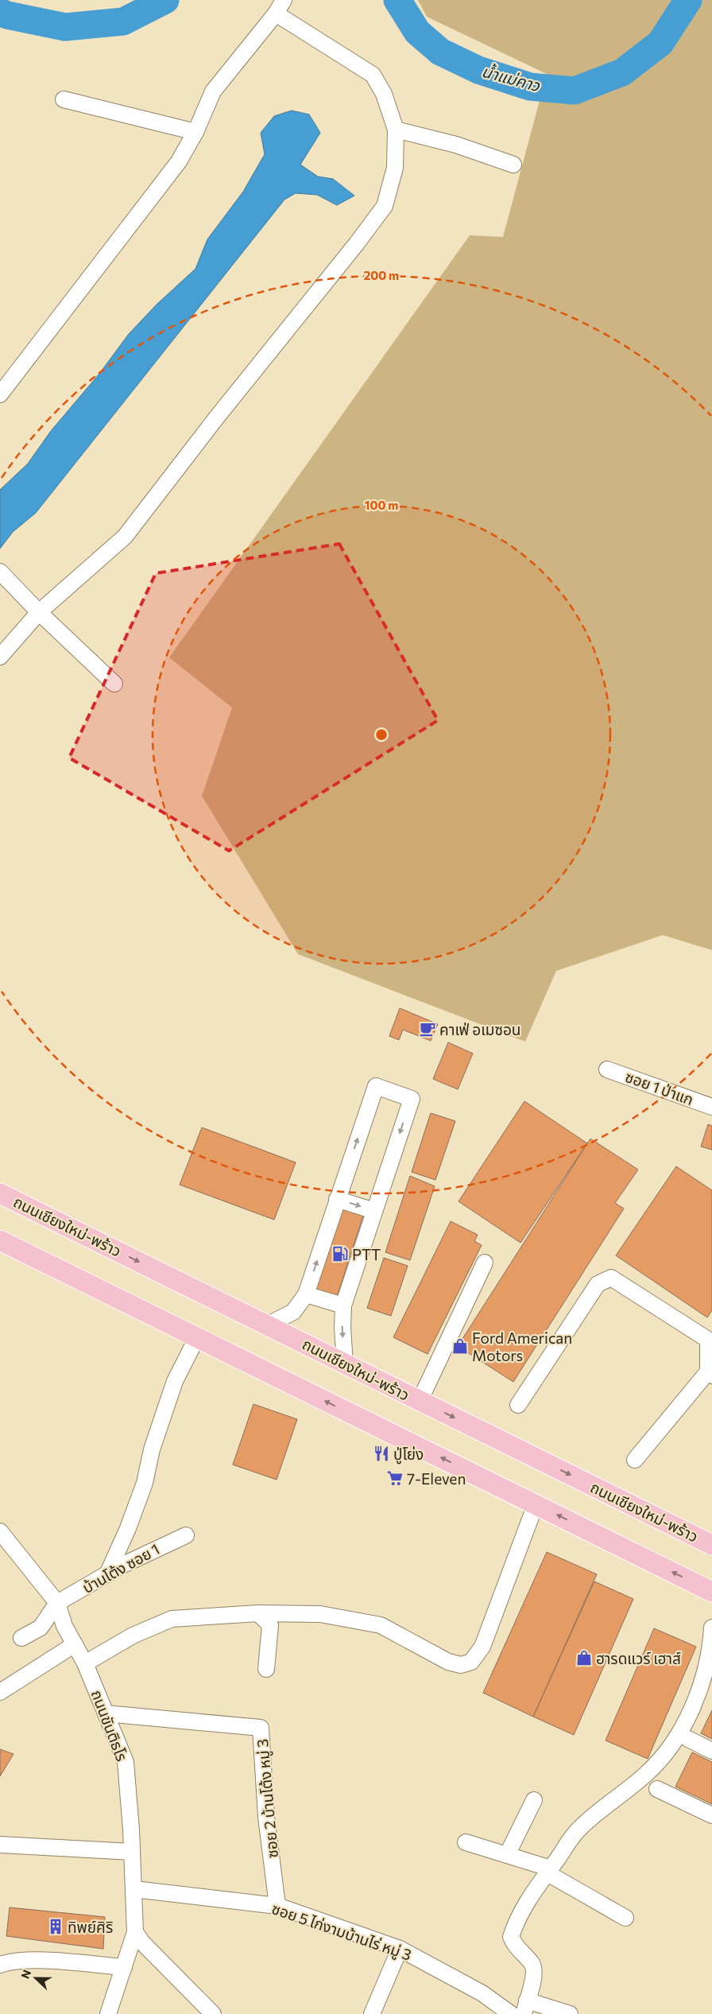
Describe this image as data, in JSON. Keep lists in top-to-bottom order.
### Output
{
  "streets": {
    "main road": ["ถนนเชียงใหม่-พร้าว"],
    "street": [
      "ซอย 1 ป่าแก",
      "บ้านโต้ง ซอย 1",
      "ถนนขันติธโร",
      "ซอย 2 บ้านโต้ง หมู่ 3",
      "ซอย 5 ไก่งามบ้านไร่ หมู่ 3"
    ]
  },
  "crossings": [
    ["บ้านโต้ง ซอย 1", "ถนนขันติธโร"],
    ["ถนนขันติธโร", "ซอย 2 บ้านโต้ง หมู่ 3"],
    ["ถนนขันติธโร", "ซอย 5 ไก่งามบ้านไร่ หมู่ 3"],
    ["ซอย 2 บ้านโต้ง หมู่ 3", "ซอย 5 ไก่งามบ้านไร่ หมู่ 3"]
  ],
  "water": ["น้ำแม่คาว"],
  "places": {
    "cafe": ["คาเฟ่ อเมซอน"],
    "fuel station": ["PTT"],
    "shop": ["Ford American Motors", "ฮารดแวร์ เฮาส์"],
    "restaurant": ["ปู่โย่ง"],
    "supermarket": ["7-Eleven"],
    "building": ["ทิพย์ศิริ"]
  },
  "north": "left",
  "rings": ["200 m", "100 m"]
}
